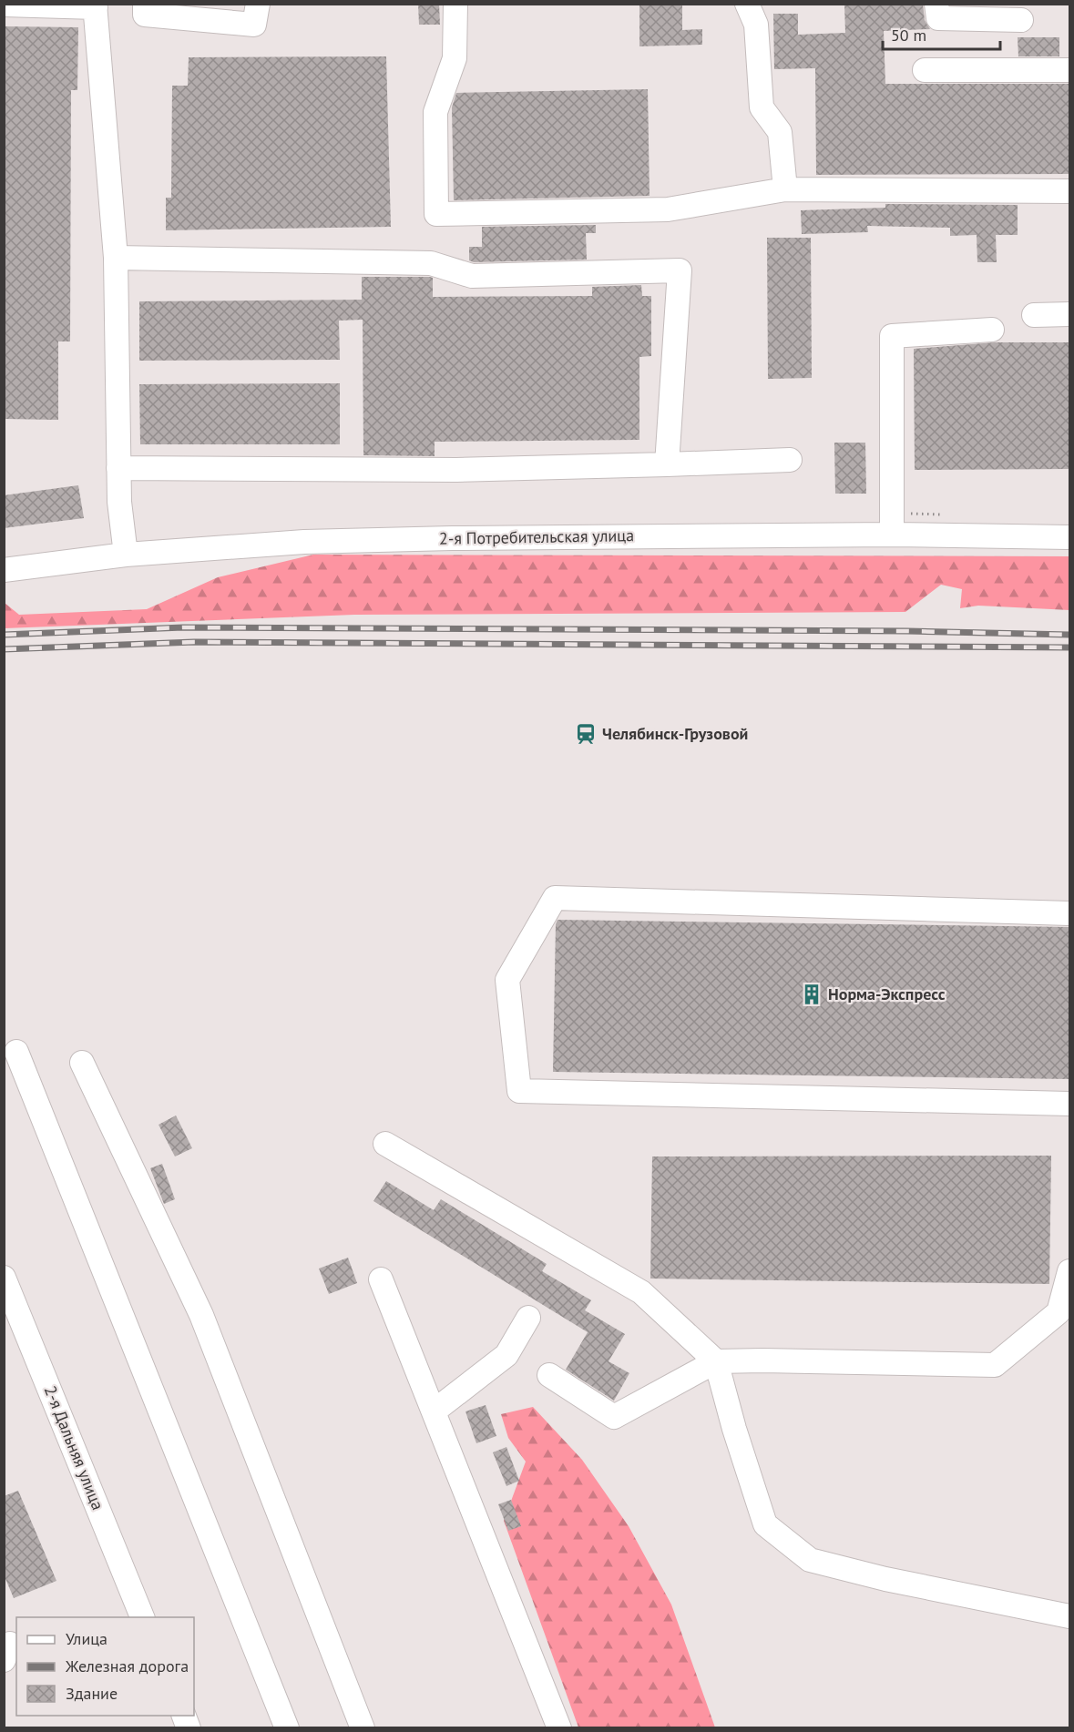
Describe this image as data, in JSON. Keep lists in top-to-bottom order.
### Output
{
  "streets": {
    "street": ["2-я Потребительская улица", "2-я Дальняя улица"]
  },
  "places": {
    "station": ["Челябинск-Грузовой"],
    "building": ["Норма-Экспресс"]
  },
  "legend": ["Улица", "Железная дорога", "Здание"],
  "scale_bar": "50 m"
}
